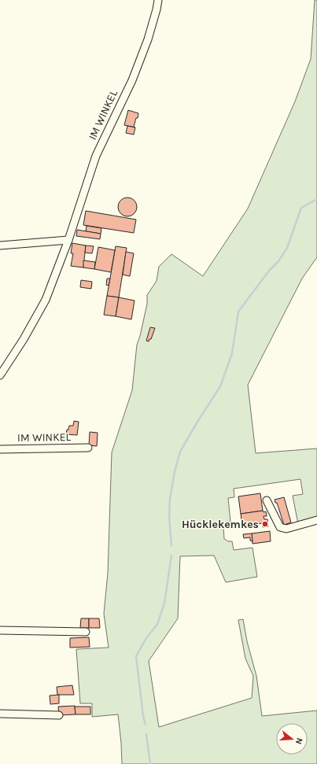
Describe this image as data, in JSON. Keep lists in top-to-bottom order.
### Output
{
  "streets": {
    "street": ["IM WINKEL"]
  },
  "places": ["Hücklekemkes"],
  "north": "right"
}
